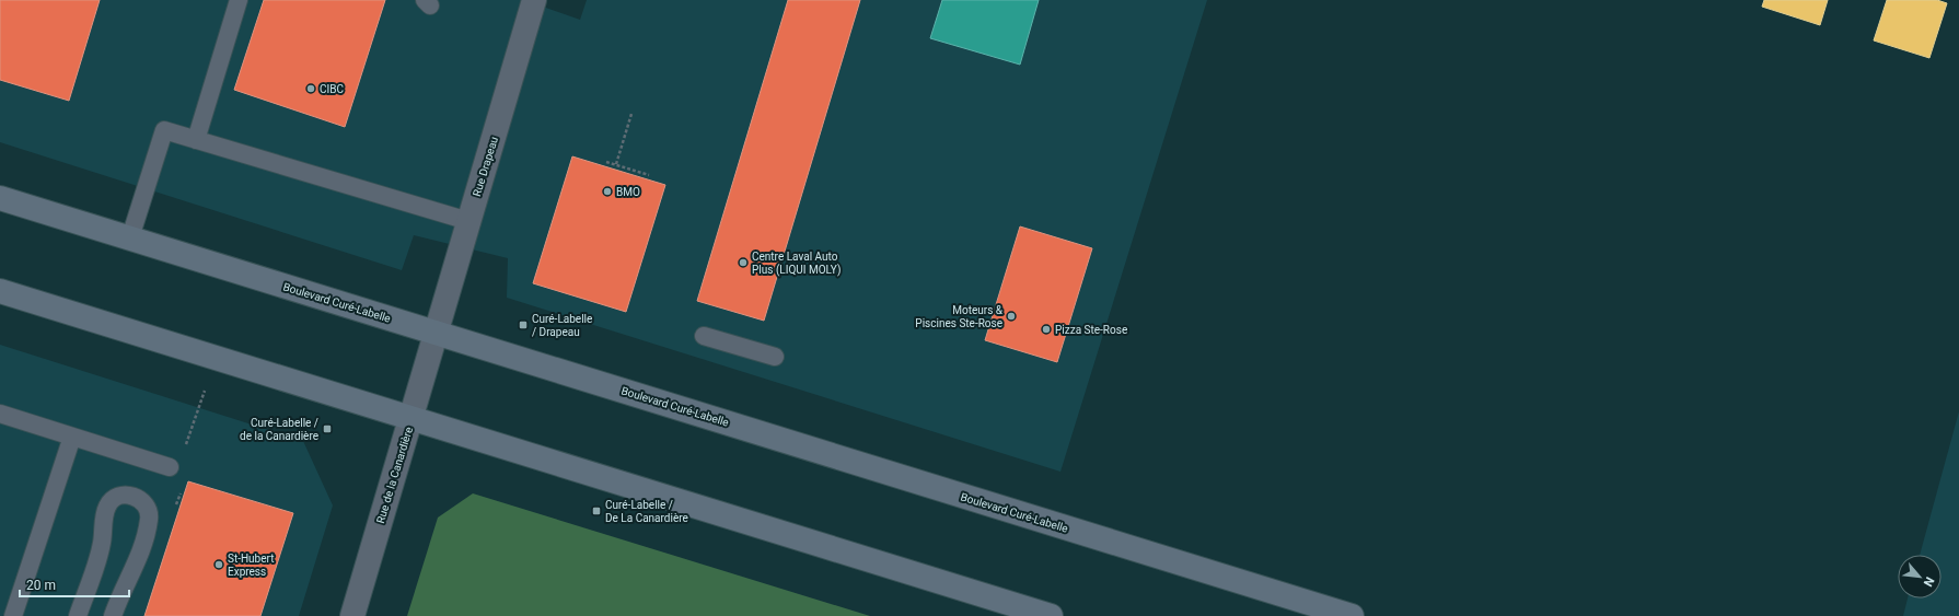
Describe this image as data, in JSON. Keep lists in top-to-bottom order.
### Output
{
  "streets": {
    "main road": ["Boulevard Curé-Labelle"],
    "street": ["Rue Drapeau", "Rue de la Canardière"]
  },
  "crossings": [
    ["Rue Drapeau", "Boulevard Curé-Labelle"],
    ["Rue Drapeau", "Rue de la Canardière"],
    ["Boulevard Curé-Labelle", "Rue de la Canardière"]
  ],
  "places": {
    "other": [
      "CIBC",
      "BMO",
      "Centre Laval Auto Plus (LIQUI MOLY)",
      "Moteurs & Piscines Ste-Rose",
      "Pizza Ste-Rose",
      "St-Hubert Express"
    ],
    "transit": ["Curé-Labelle / Drapeau", "Curé-Labelle / de la Canardière", "Curé-Labelle / De La Canardière"]
  },
  "scale_bar": "20 m",
  "north": "bottom right"
}
